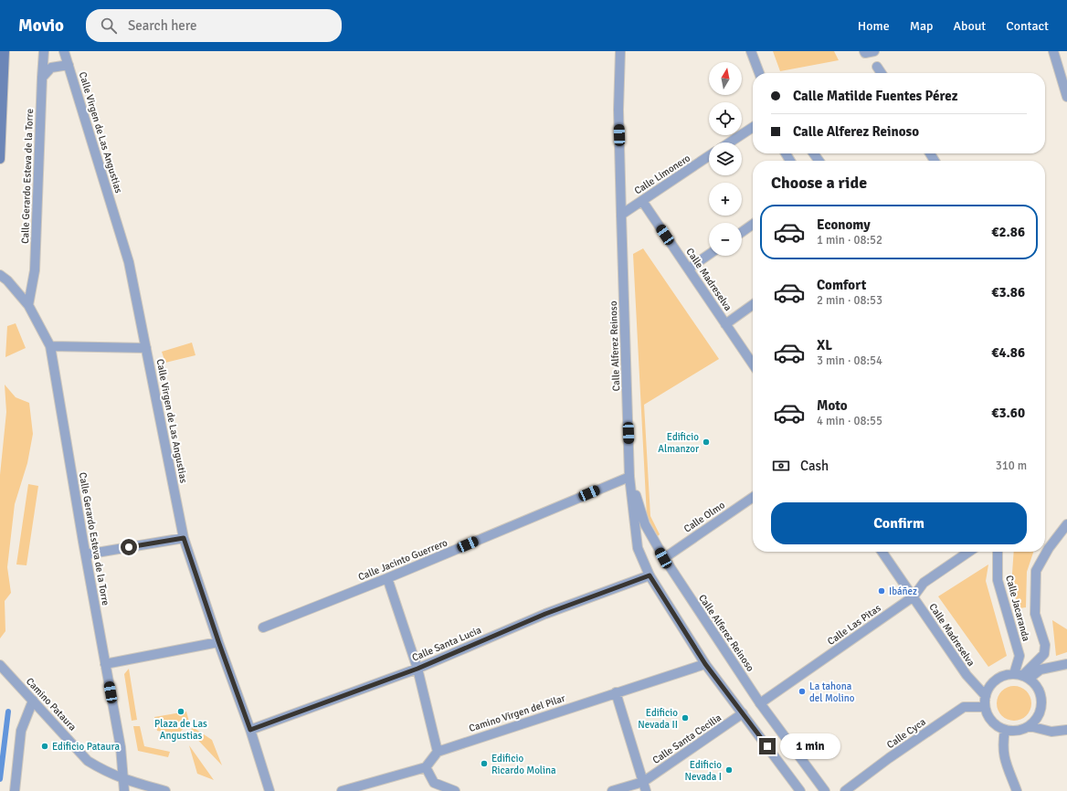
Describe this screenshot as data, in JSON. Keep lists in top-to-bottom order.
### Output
{
  "streets": {
    "street": [
      "Calle Virgen de Las Angustias",
      "Calle Limonero",
      "Calle Gerardo Esteva de la Torre",
      "Calle Madreselva",
      "Calle Alferez Reinoso",
      "Calle Olmo",
      "Calle Jacinto Guerrero",
      "Calle Jacaranda",
      "Calle Las Pitas",
      "Calle Santa Lucia",
      "Camino Pataura",
      "Camino Virgen del Pilar",
      "Calle Cyca",
      "Calle Santa Cecilia"
    ]
  },
  "crossings": [
    ["Calle Virgen de Las Angustias", "Calle Santa Lucia"],
    ["Calle Limonero", "Calle Madreselva"],
    ["Calle Limonero", "Calle Alferez Reinoso"],
    ["Calle Gerardo Esteva de la Torre", "Camino Pataura"],
    ["Calle Madreselva", "Calle Jacaranda"],
    ["Calle Madreselva", "Calle Las Pitas"],
    ["Calle Madreselva", "Calle Cyca"],
    ["Calle Alferez Reinoso", "Calle Olmo"],
    ["Calle Alferez Reinoso", "Calle Jacinto Guerrero"],
    ["Calle Alferez Reinoso", "Calle Las Pitas"],
    ["Calle Alferez Reinoso", "Calle Santa Lucia"],
    ["Calle Alferez Reinoso", "Camino Virgen del Pilar"],
    ["Calle Alferez Reinoso", "Calle Santa Cecilia"],
    ["Calle Jacaranda", "Calle Cyca"]
  ],
  "places": [
    "Edificio Almanzor",
    "Ibáñez",
    "La tahona del Molino",
    "Plaza de Las Angustias",
    "Edificio Nevada II",
    "Edificio Pataura",
    "Edificio Ricardo Molina",
    "Edificio Nevada I"
  ],
  "north": "top",
  "page": {
    "header": "Movio",
    "search": "Search here",
    "nav": [
      "Home",
      "Map",
      "About",
      "Contact"
    ],
    "map_buttons": ["+", "−"],
    "banner": ["Calle Matilde Fuentes Pérez", "Calle Alferez Reinoso"],
    "heading": "Choose a ride",
    "list": [
      {
        "name": "Economy",
        "note": "1 min · 08:52",
        "value": "€2.86"
      },
      {
        "name": "Comfort",
        "note": "2 min · 08:53",
        "value": "€3.86"
      },
      {
        "name": "XL",
        "note": "3 min · 08:54",
        "value": "€4.86"
      },
      {
        "name": "Moto",
        "note": "4 min · 08:55",
        "value": "€3.60"
      }
    ],
    "pay": ["Cash", "310 m"],
    "buttons": "Confirm",
    "bubble": "1 min"
  }
}
